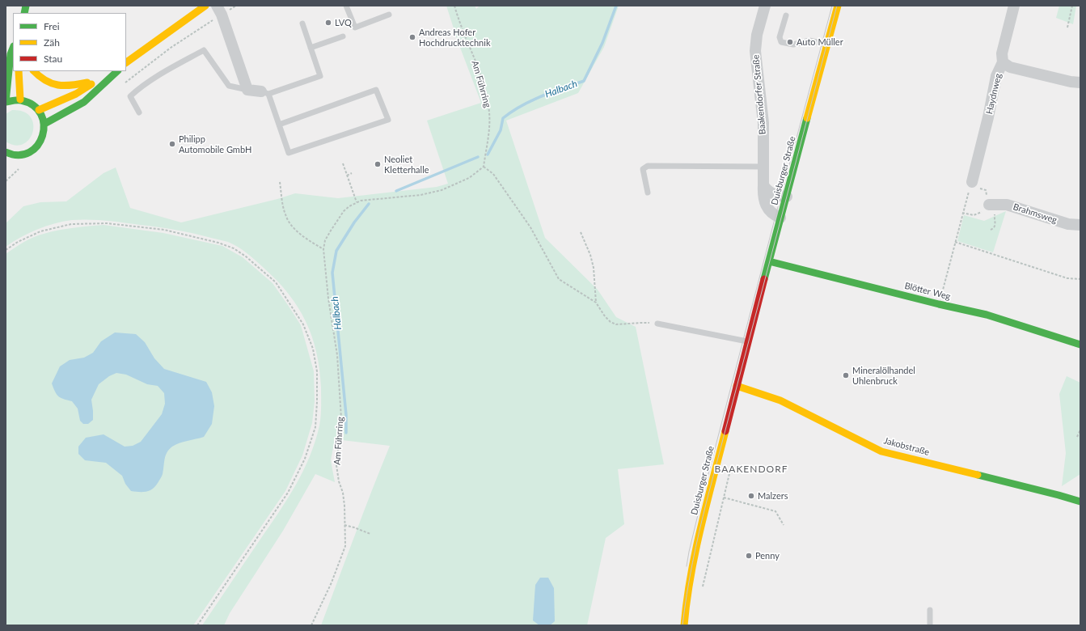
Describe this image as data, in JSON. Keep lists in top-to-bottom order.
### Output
{
  "streets": {
    "street": [
      "Haydnweg",
      "Baakendorfer Straße",
      "Duisburger Straße",
      "Brahmsweg",
      "Blötter Weg",
      "Jakobstraße"
    ],
    "path": ["Am Führring"]
  },
  "crossings": [
    ["Baakendorfer Straße", "Duisburger Straße"],
    ["Duisburger Straße", "Blötter Weg"],
    ["Duisburger Straße", "Jakobstraße"]
  ],
  "districts": ["BAAKENDORF"],
  "water": ["Halbach"],
  "places": [
    "LVQ",
    "Andreas Hofer Hochdrucktechnik",
    "Auto Müller",
    "Philipp Automobile GmbH",
    "Neoliet Kletterhalle",
    "Mineralölhandel Uhlenbruck",
    "Malzers",
    "Penny"
  ],
  "legend": ["Frei", "Zäh", "Stau"]
}
